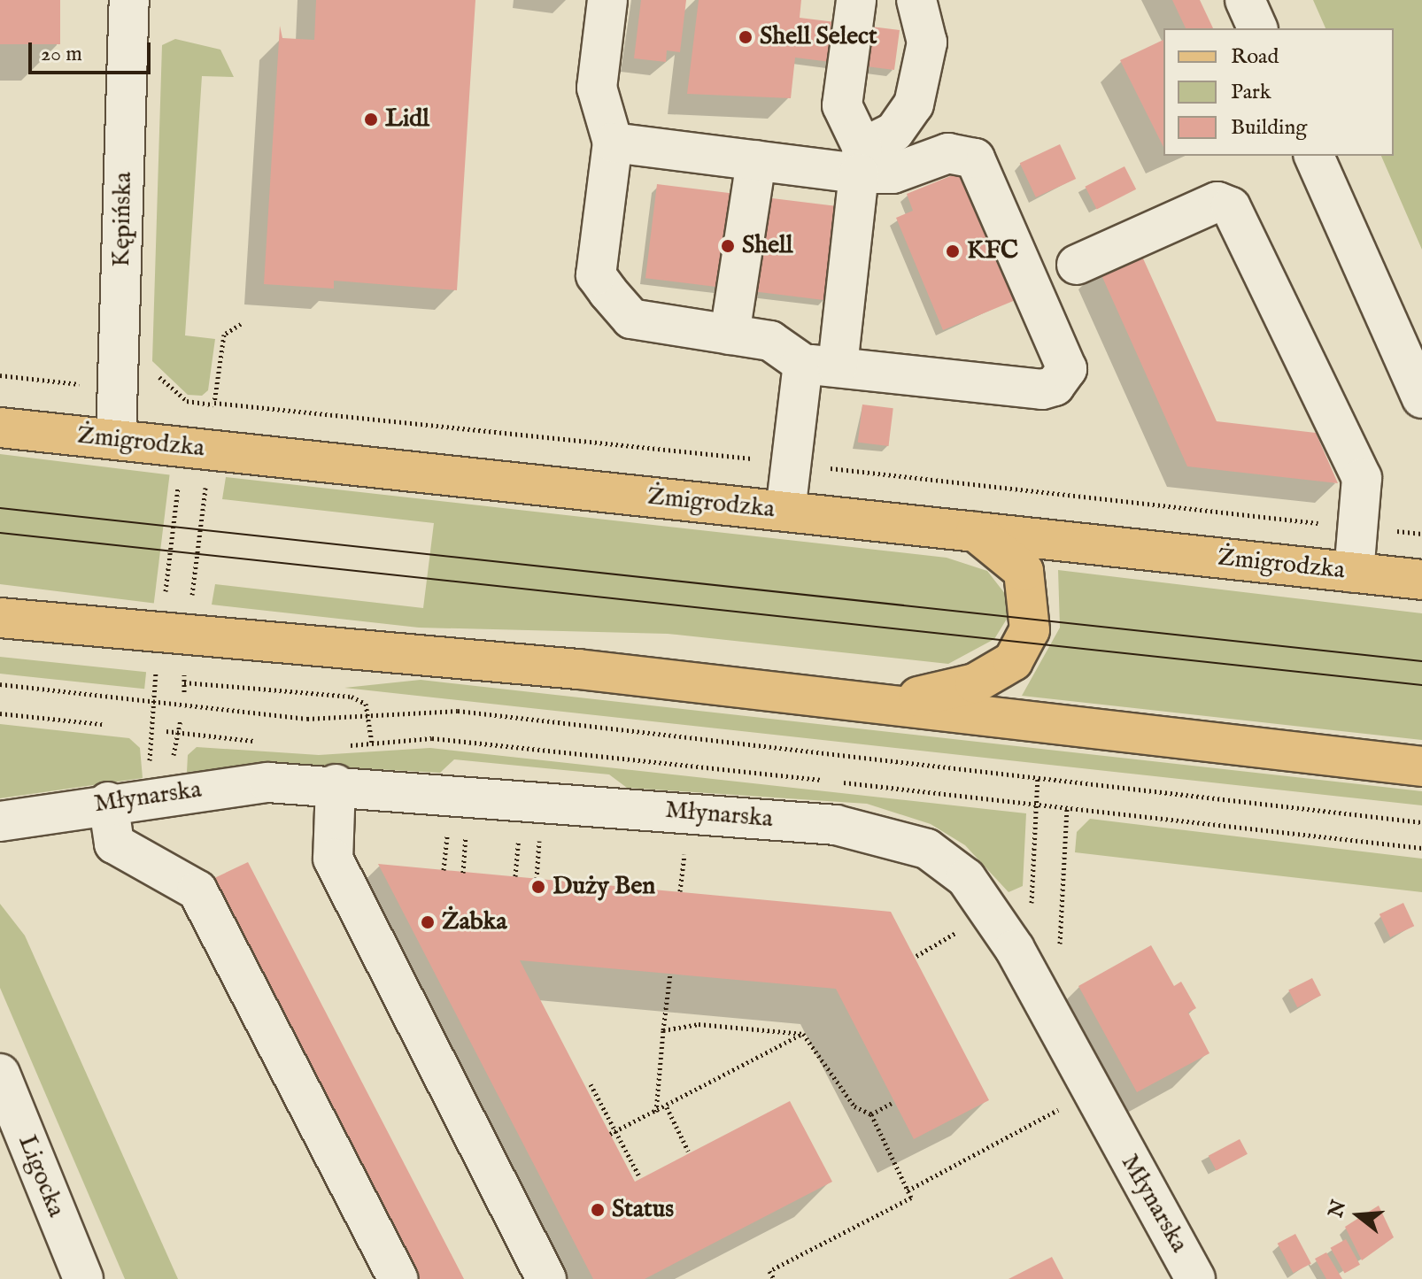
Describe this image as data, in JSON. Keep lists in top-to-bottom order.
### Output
{
  "streets": {
    "main road": ["Żmigrodzka"],
    "street": ["Kępińska", "Młynarska", "Ligocka"]
  },
  "crossings": [
    ["Kępińska", "Żmigrodzka"]
  ],
  "places": [
    "Shell Select",
    "Lidl",
    "Shell",
    "KFC",
    "Duży Ben",
    "Żabka",
    "Status"
  ],
  "legend": ["Road", "Park", "Building"],
  "scale_bar": "20 m",
  "north": "left"
}
